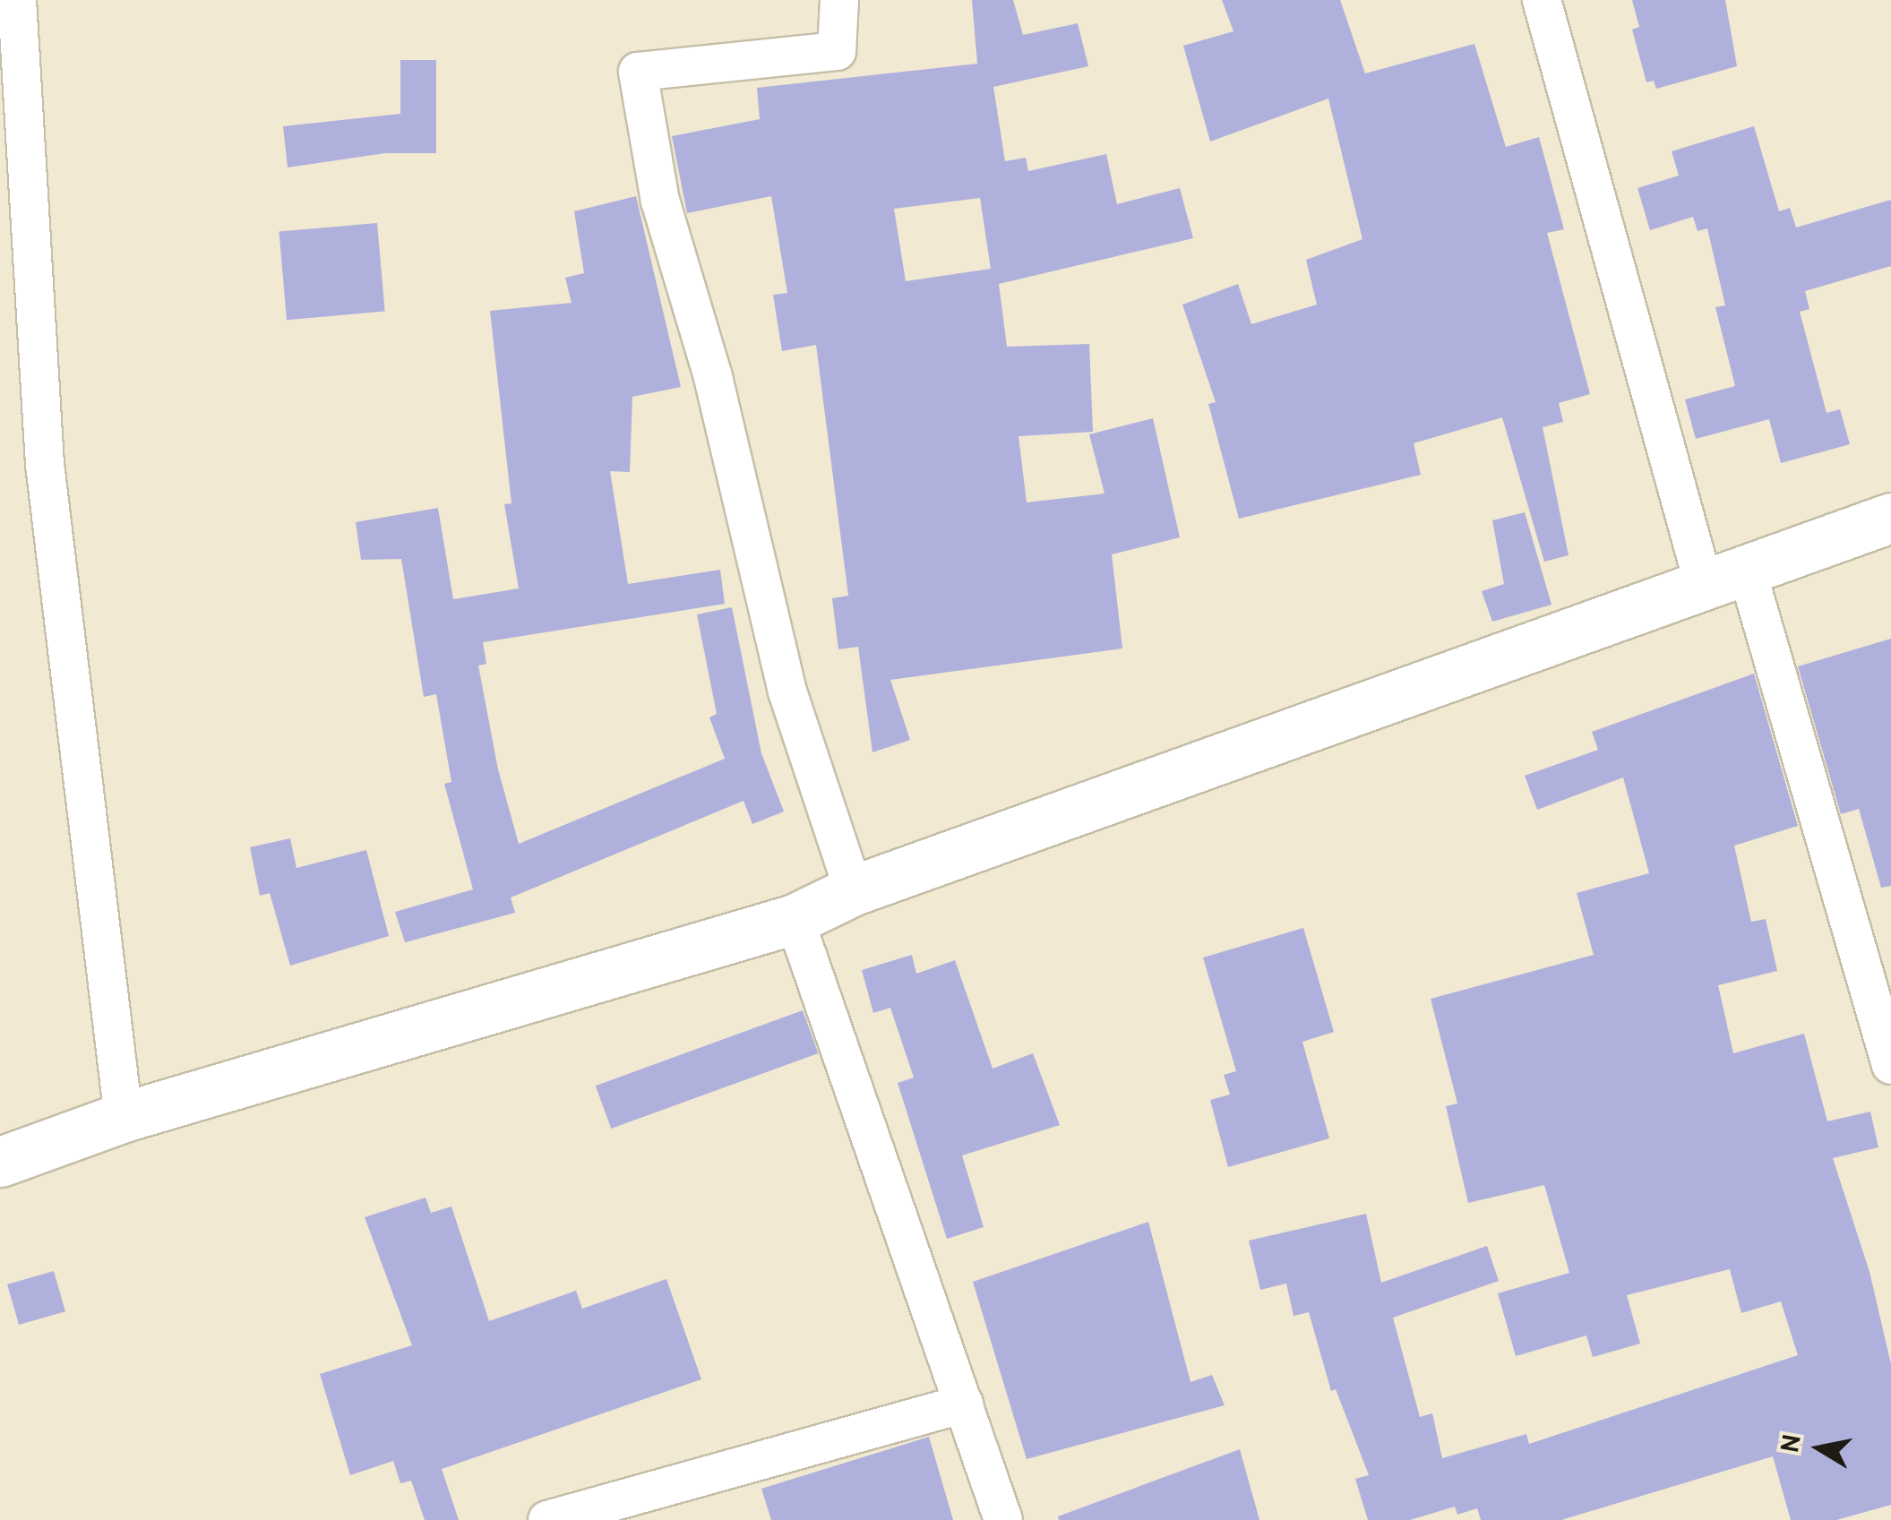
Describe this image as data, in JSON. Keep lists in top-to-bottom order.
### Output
{
  "north": "left"
}
